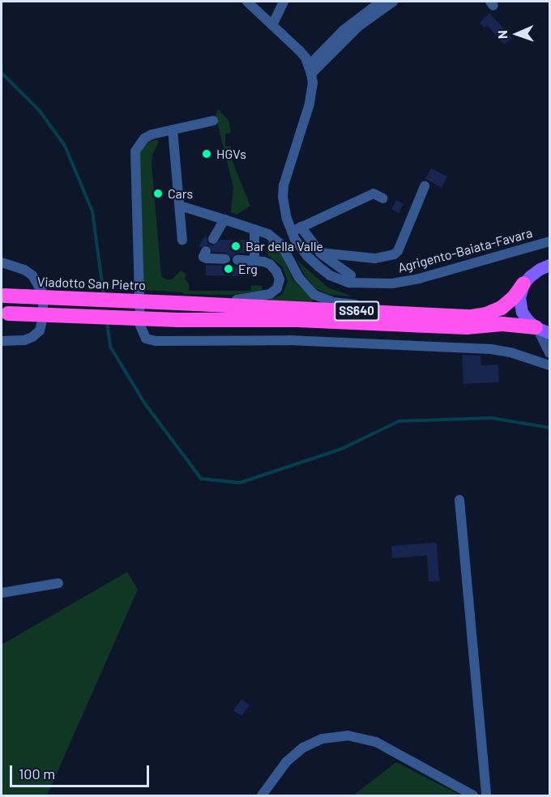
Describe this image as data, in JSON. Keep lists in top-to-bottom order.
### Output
{
  "streets": {
    "highway": ["Viadotto San Pietro", "SS640"],
    "street": ["Agrigento-Baiata-Favara"]
  },
  "crossings": [
    ["Viadotto San Pietro", "SS640"]
  ],
  "places": [
    "HGVs",
    "Cars",
    "Bar della Valle",
    "Erg"
  ],
  "scale_bar": "100 m",
  "north": "left"
}
